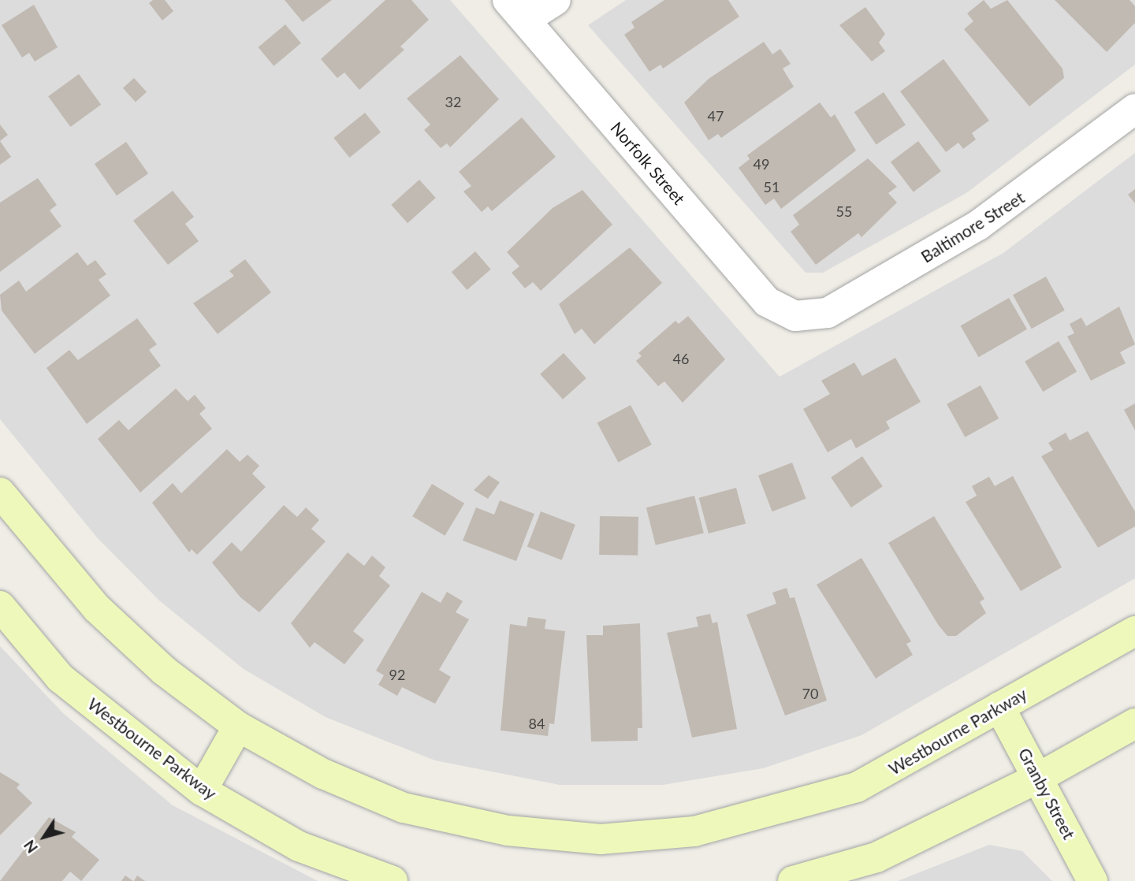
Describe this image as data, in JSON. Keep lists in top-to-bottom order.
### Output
{
  "streets": {
    "main road": ["Westbourne Parkway", "Granby Street"],
    "street": ["Norfolk Street", "Baltimore Street"]
  },
  "crossings": [
    ["Norfolk Street", "Baltimore Street"],
    ["Westbourne Parkway", "Granby Street"]
  ],
  "house_numbers": [
    "32",
    "47",
    "49",
    "51",
    "55",
    "46",
    "92",
    "70",
    "84"
  ],
  "north": "bottom left"
}
